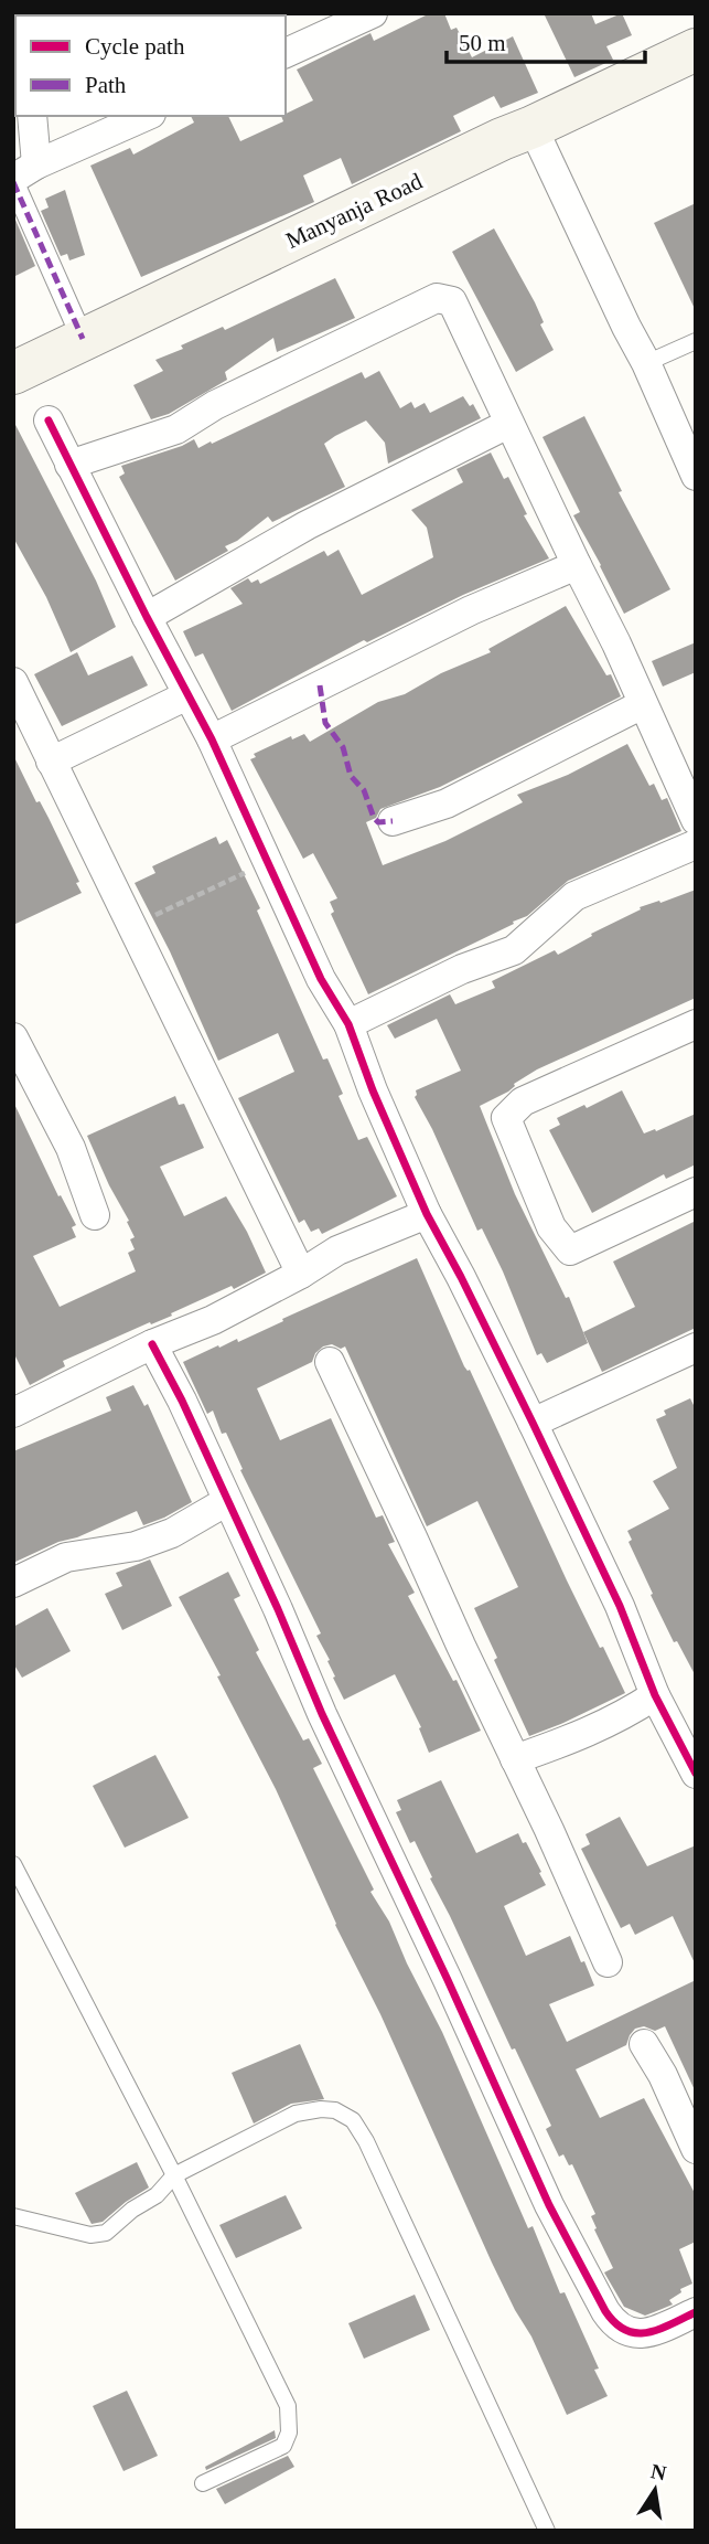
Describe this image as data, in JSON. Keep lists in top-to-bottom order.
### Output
{
  "streets": {
    "main road": ["Manyanja Road"]
  },
  "legend": ["Cycle path", "Path"],
  "scale_bar": "50 m",
  "north": "top"
}
